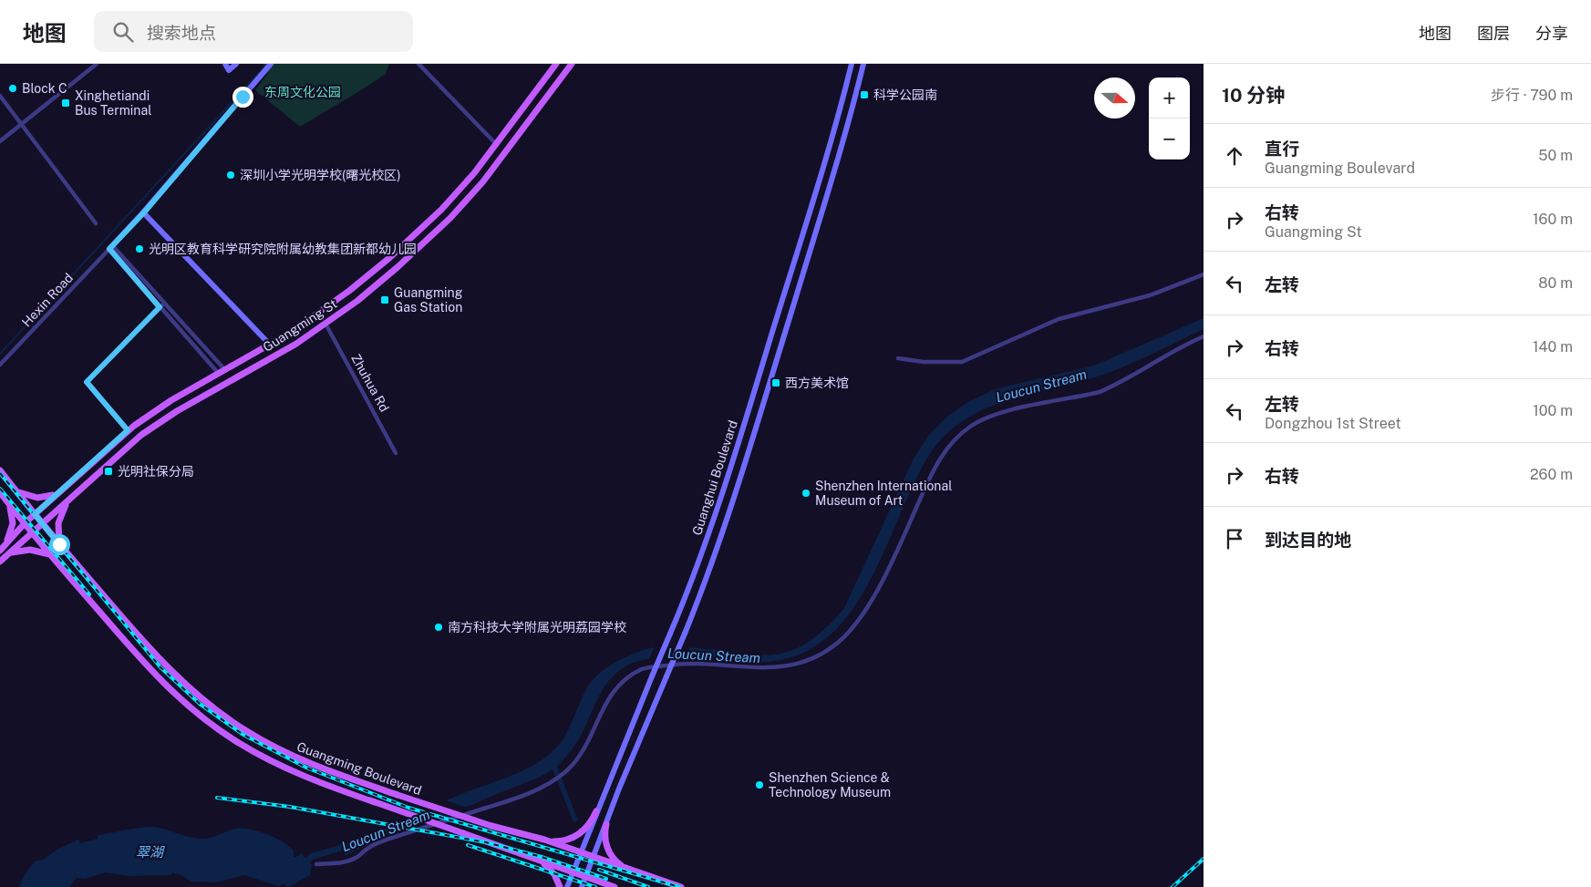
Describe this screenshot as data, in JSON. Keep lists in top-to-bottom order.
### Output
{
  "streets": {
    "main road": ["Guangming St", "Guanghui Boulevard", "Guangming Boulevard"],
    "street": ["Hexin Road", "Zhuhua Rd"]
  },
  "crossings": [
    ["Guangming St", "Zhuhua Rd"],
    ["Guangming St", "Guangming Boulevard"],
    ["Guanghui Boulevard", "Guangming Boulevard"]
  ],
  "water": ["Loucun Stream", "翠湖"],
  "parks": ["东周文化公园"],
  "places": {
    "other": [
      "Block C",
      "深圳小学光明学校(曙光校区)",
      "光明区教育科学研究院附属幼教集团新都幼儿园",
      "Shenzhen International Museum of Art",
      "南方科技大学附属光明荔园学校",
      "Shenzhen Science & Technology Museum"
    ],
    "transit": [
      "科学公园南",
      "Xinghetiandi Bus Terminal",
      "Guangming Gas Station",
      "西方美术馆",
      "光明社保分局"
    ]
  },
  "north": "right",
  "page": {
    "header": "地图",
    "search": "搜索地点",
    "nav": ["地图", "图层", "分享"],
    "heading": ["10 分钟", "步行 · 790 m"],
    "map_buttons": ["+", "−"],
    "list": [
      ["直行", "Guangming Boulevard", "50 m"],
      ["右转", "Guangming St", "160 m"],
      ["左转", "80 m"],
      ["右转", "140 m"],
      ["左转", "Dongzhou 1st Street", "100 m"],
      ["右转", "260 m"],
      "到达目的地"
    ]
  }
}
